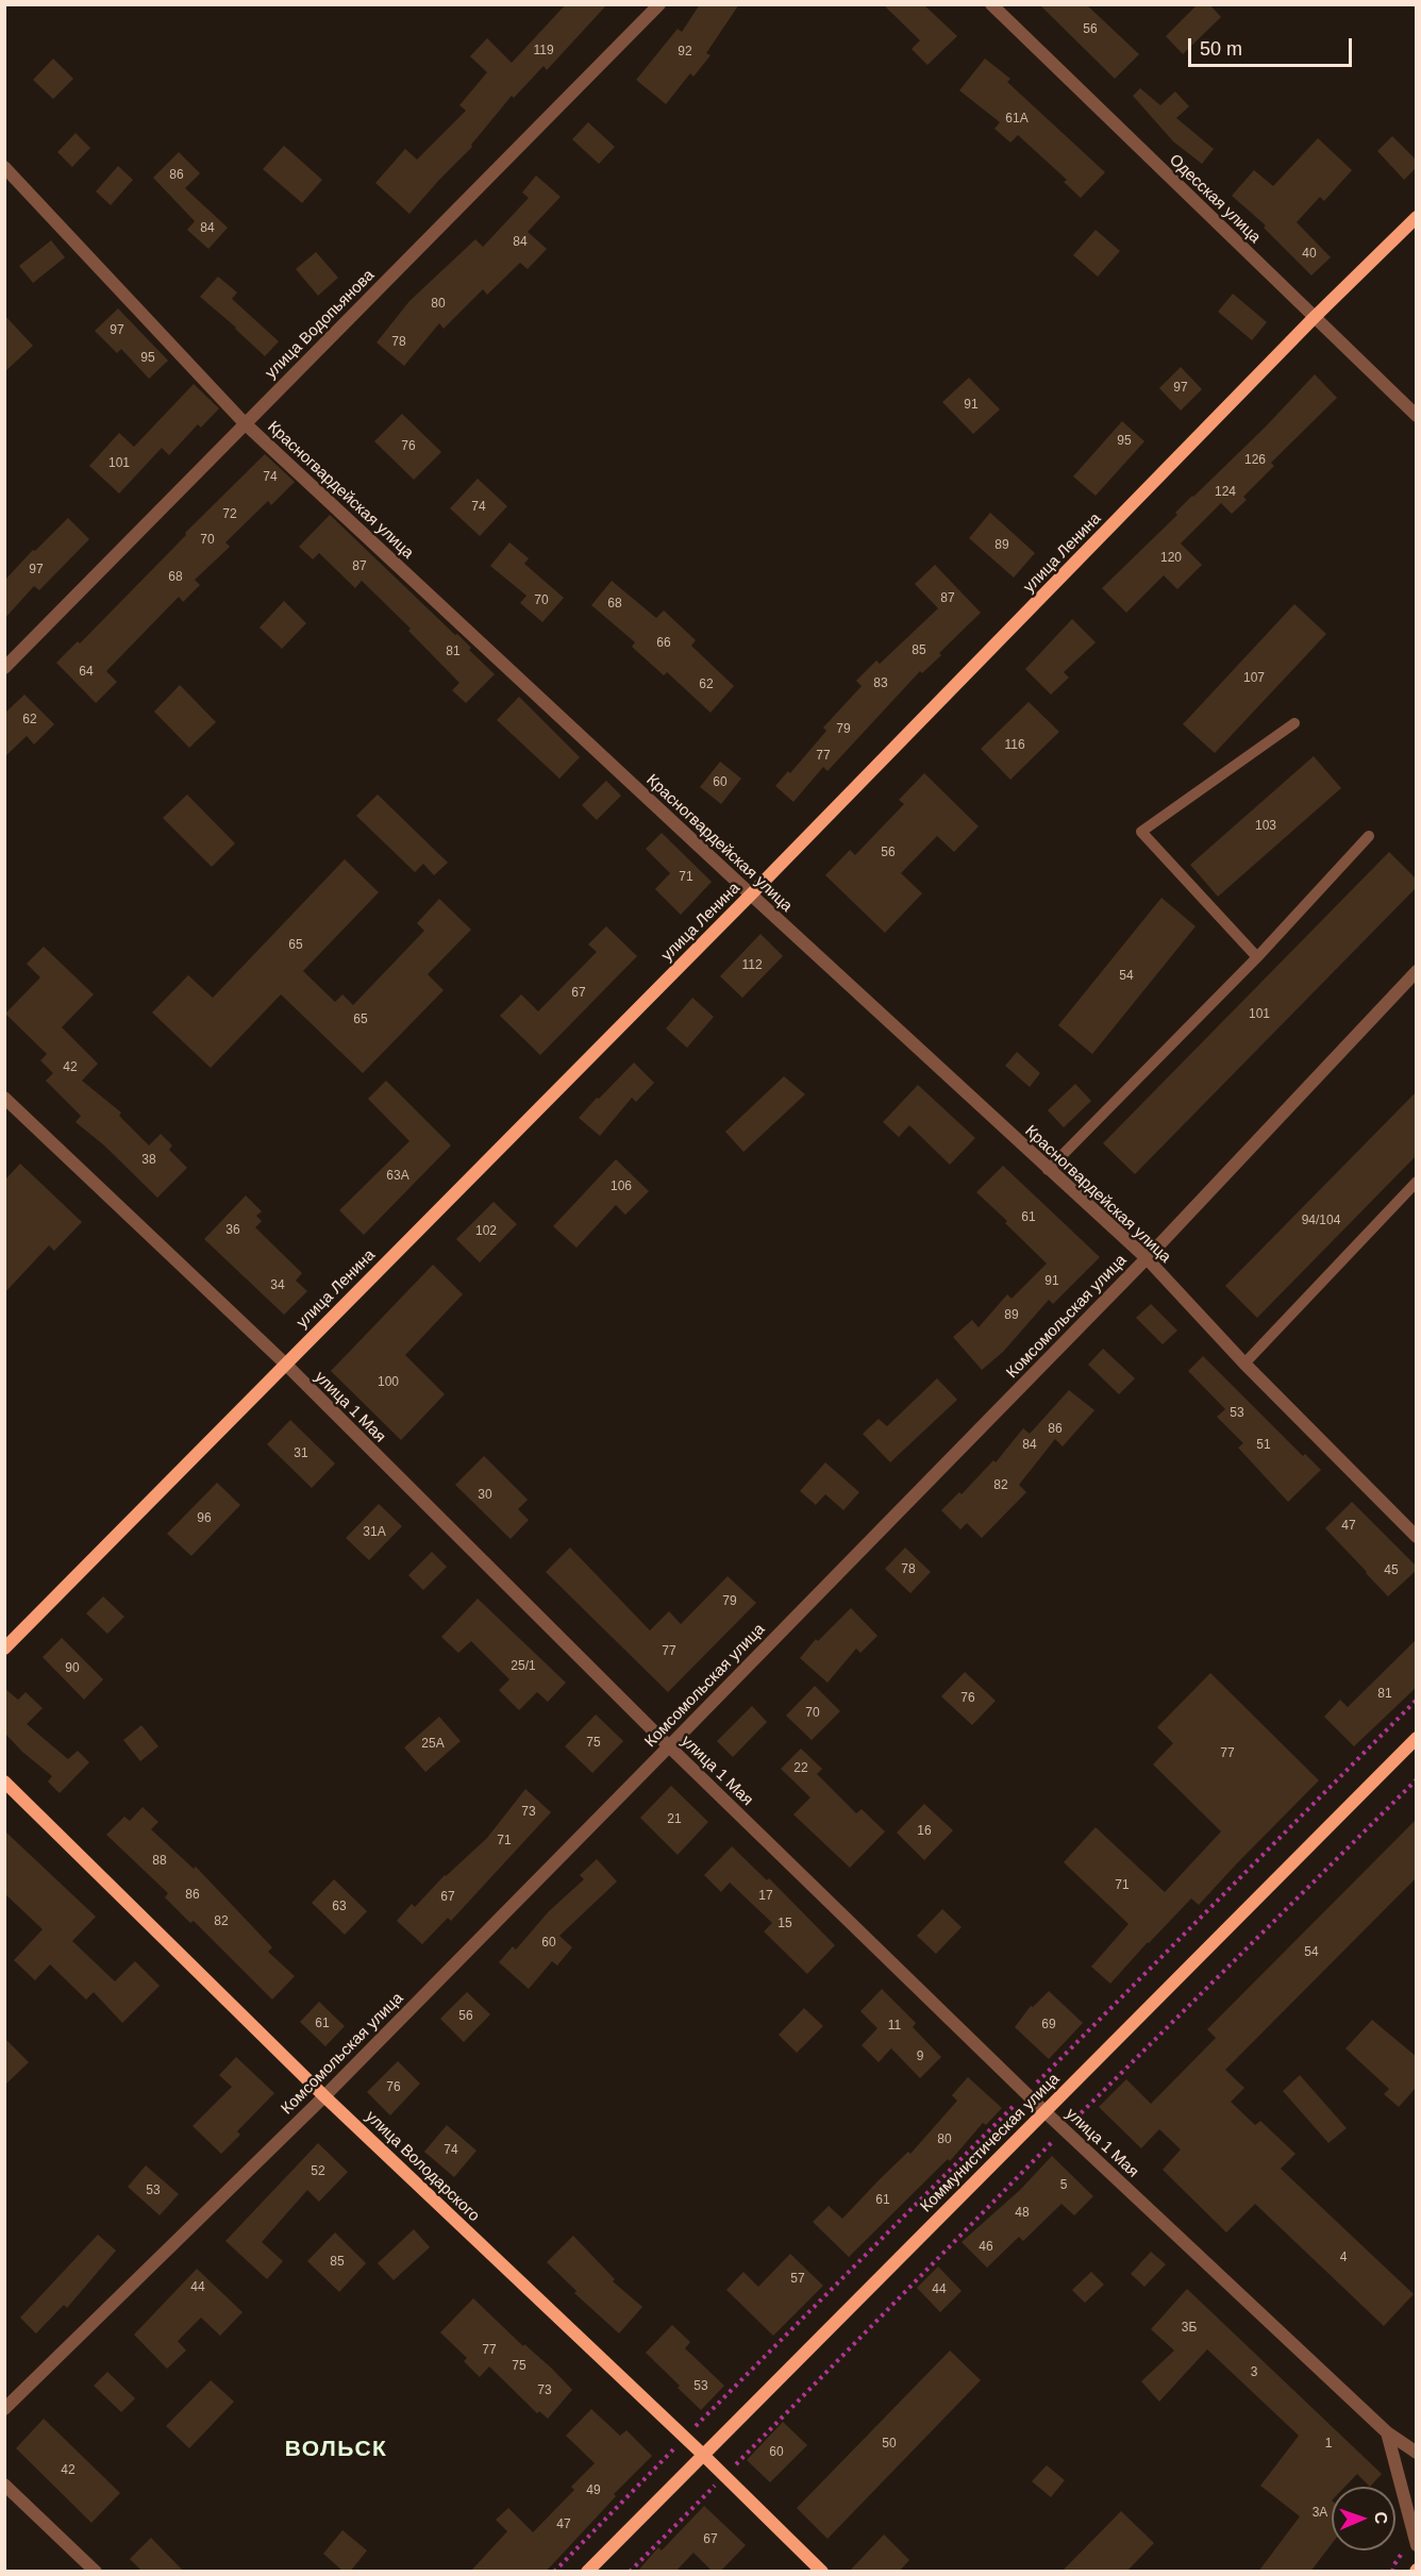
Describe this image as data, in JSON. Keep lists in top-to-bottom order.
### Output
{
  "streets": {
    "street": [
      "Одесская улица",
      "улица Водопьянова",
      "Красногвардейская улица",
      "улица Ленина",
      "Комсомольская улица",
      "улица 1 Мая",
      "Коммунистическая улица",
      "улица Володарского"
    ]
  },
  "crossings": [
    ["Одесская улица", "улица Ленина"],
    ["улица Водопьянова", "Красногвардейская улица"],
    ["Красногвардейская улица", "улица Ленина"],
    ["Красногвардейская улица", "Комсомольская улица"],
    ["улица Ленина", "улица 1 Мая"],
    ["Комсомольская улица", "улица 1 Мая"],
    ["Комсомольская улица", "улица Володарского"],
    ["улица 1 Мая", "Коммунистическая улица"],
    ["Коммунистическая улица", "улица Володарского"]
  ],
  "districts": ["ВОЛЬСК"],
  "house_numbers": [
    "56",
    "119",
    "92",
    "61А",
    "86",
    "84",
    "84",
    "40",
    "80",
    "97",
    "78",
    "95",
    "97",
    "91",
    "95",
    "76",
    "126",
    "101",
    "74",
    "124",
    "74",
    "72",
    "70",
    "89",
    "120",
    "87",
    "97",
    "68",
    "87",
    "70",
    "68",
    "66",
    "85",
    "81",
    "64",
    "107",
    "83",
    "62",
    "62",
    "79",
    "116",
    "77",
    "60",
    "103",
    "56",
    "71",
    "65",
    "112",
    "54",
    "67",
    "101",
    "65",
    "42",
    "38",
    "63А",
    "106",
    "61",
    "94/104",
    "36",
    "102",
    "91",
    "34",
    "89",
    "100",
    "53",
    "86",
    "84",
    "51",
    "31",
    "82",
    "30",
    "96",
    "47",
    "31А",
    "78",
    "45",
    "79",
    "77",
    "25/1",
    "90",
    "81",
    "76",
    "70",
    "75",
    "25А",
    "77",
    "22",
    "73",
    "21",
    "16",
    "71",
    "88",
    "71",
    "86",
    "17",
    "67",
    "63",
    "82",
    "15",
    "60",
    "54",
    "56",
    "61",
    "69",
    "11",
    "9",
    "76",
    "80",
    "74",
    "52",
    "5",
    "53",
    "61",
    "48",
    "46",
    "4",
    "85",
    "57",
    "44",
    "44",
    "3Б",
    "77",
    "75",
    "3",
    "53",
    "73",
    "50",
    "1",
    "60",
    "42",
    "49",
    "3А",
    "47",
    "67"
  ],
  "scale_bar": "50 m",
  "north": "right"
}
